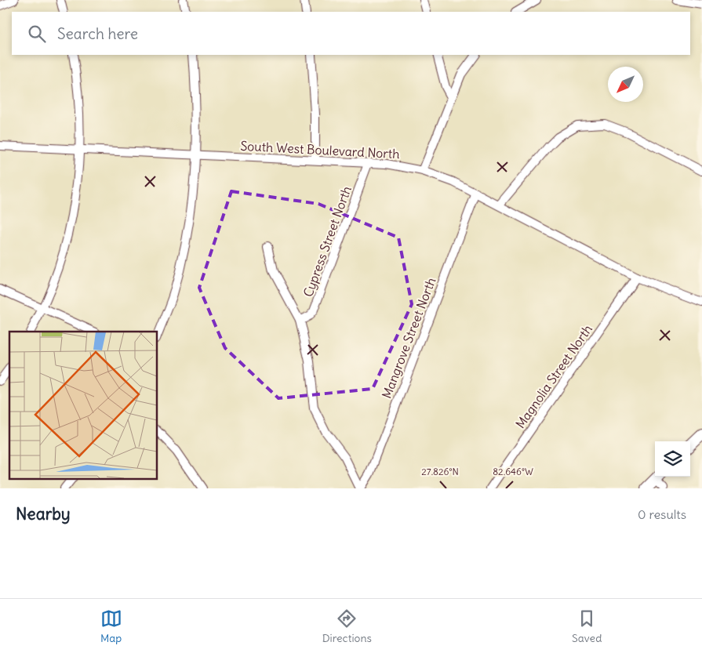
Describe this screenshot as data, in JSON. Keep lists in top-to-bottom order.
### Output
{
  "streets": {
    "street": [
      "South West Boulevard North",
      "Cypress Street North",
      "Mangrove Street North",
      "Magnolia Street North"
    ]
  },
  "crossings": [
    ["South West Boulevard North", "Cypress Street North"],
    ["South West Boulevard North", "Mangrove Street North"],
    ["South West Boulevard North", "Magnolia Street North"]
  ],
  "north": "bottom left",
  "page": {
    "search": "Search here",
    "heading": ["Nearby", "0 results"],
    "nav": ["Map", "Directions", "Saved"]
  },
  "coordinates": ["27.826°N", "82.646°W"]
}
